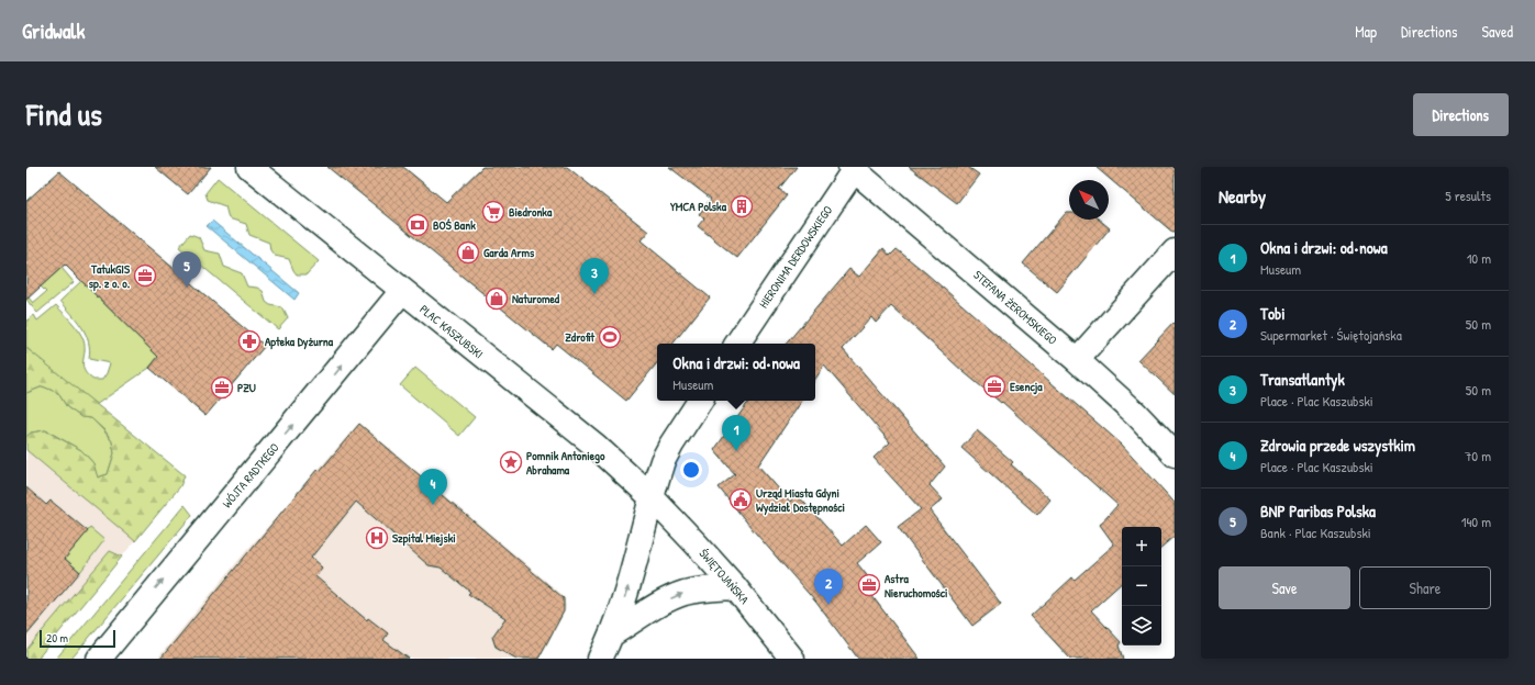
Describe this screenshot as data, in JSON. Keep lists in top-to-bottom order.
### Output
{
  "streets": {
    "street": [
      "HIERONIMA DERDOWSKIEGO",
      "STEFANA ŻEROMSKIEGO",
      "PLAC KASZUBSKI",
      "WÓJTA RADTKEGO",
      "ŚWIĘTOJAŃSKA"
    ]
  },
  "crossings": [
    ["HIERONIMA DERDOWSKIEGO", "STEFANA ŻEROMSKIEGO"],
    ["PLAC KASZUBSKI", "WÓJTA RADTKEGO"],
    ["PLAC KASZUBSKI", "ŚWIĘTOJAŃSKA"]
  ],
  "one_way": ["WÓJTA RADTKEGO"],
  "places": {
    "building": ["YMCA Polska"],
    "supermarket": ["Biedronka"],
    "bank": ["BOŚ Bank"],
    "shop": ["Garda Arms", "Naturomed"],
    "office": [
      "TatukGIS sp. z o. o.",
      "Esencja",
      "PZU",
      "Astra Nieruchomości"
    ],
    "sports": ["Zdrofit"],
    "pharmacy": ["Apteka Dyżurna"],
    "place": ["Pomnik Antoniego Abrahama"],
    "public building": ["Urząd Miasta Gdyni Wydział Dostępności"],
    "hospital": ["Szpital Miejski"]
  },
  "scale_bar": "20 m",
  "north": "top left",
  "page": {
    "header": "Gridwalk",
    "nav": ["Map", "Directions", "Saved"],
    "title": "Find us",
    "buttons": [
      "Directions",
      ["Save", "Share"]
    ],
    "heading": ["Nearby", "5 results"],
    "list": [
      {
        "mark": "1",
        "name": "Okna i drzwi: od•nowa",
        "note": "Museum",
        "value": "10 m"
      },
      {
        "mark": "2",
        "name": "Tobi",
        "note": "Supermarket · Świętojańska",
        "value": "50 m"
      },
      {
        "mark": "3",
        "name": "Transatlantyk",
        "note": "Place · Plac Kaszubski",
        "value": "50 m"
      },
      {
        "mark": "4",
        "name": "Zdrowia przede wszystkim",
        "note": "Place · Plac Kaszubski",
        "value": "70 m"
      },
      {
        "mark": "5",
        "name": "BNP Paribas Polska",
        "note": "Bank · Plac Kaszubski",
        "value": "140 m"
      }
    ],
    "pins": [
      "5",
      "3",
      "1",
      "4",
      "2"
    ],
    "popup": ["Okna i drzwi: od•nowa", "Museum"],
    "map_buttons": ["+", "−"],
    "scale": "20 m"
  }
}
